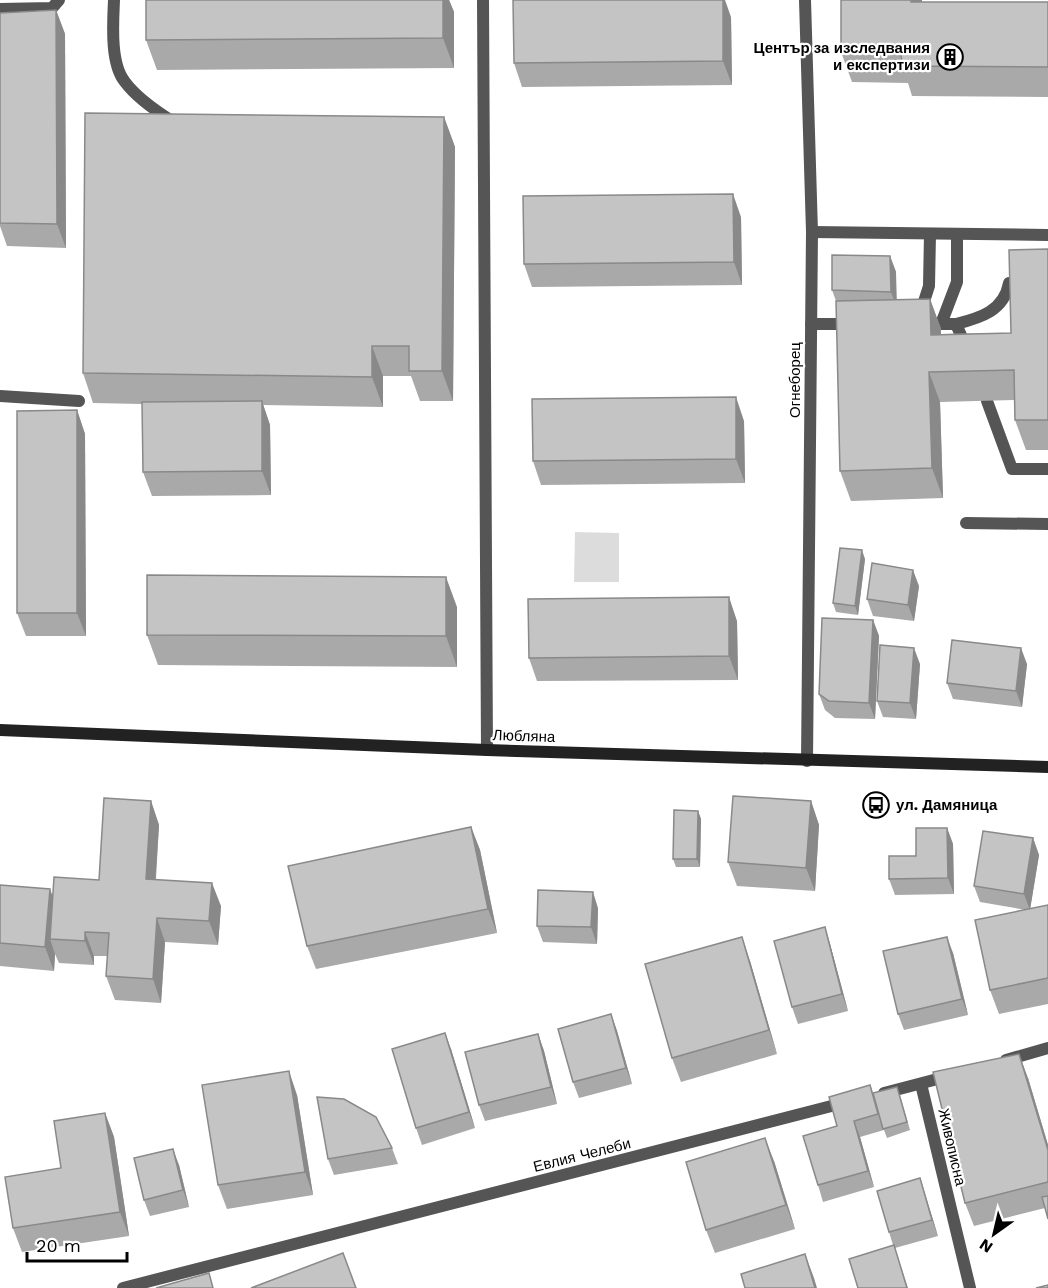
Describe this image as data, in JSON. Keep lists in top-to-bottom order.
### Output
{
  "streets": {
    "street": [
      "Огнеборец",
      "Любляна",
      "Живописна",
      "Евлия Челеби"
    ]
  },
  "crossings": [
    ["Огнеборец", "Любляна"]
  ],
  "places": {
    "building": ["Център за изследвания и експертизи"],
    "bus stop": ["ул. Дамяница"]
  },
  "scale_bar": "20 m",
  "north": "bottom left"
}
